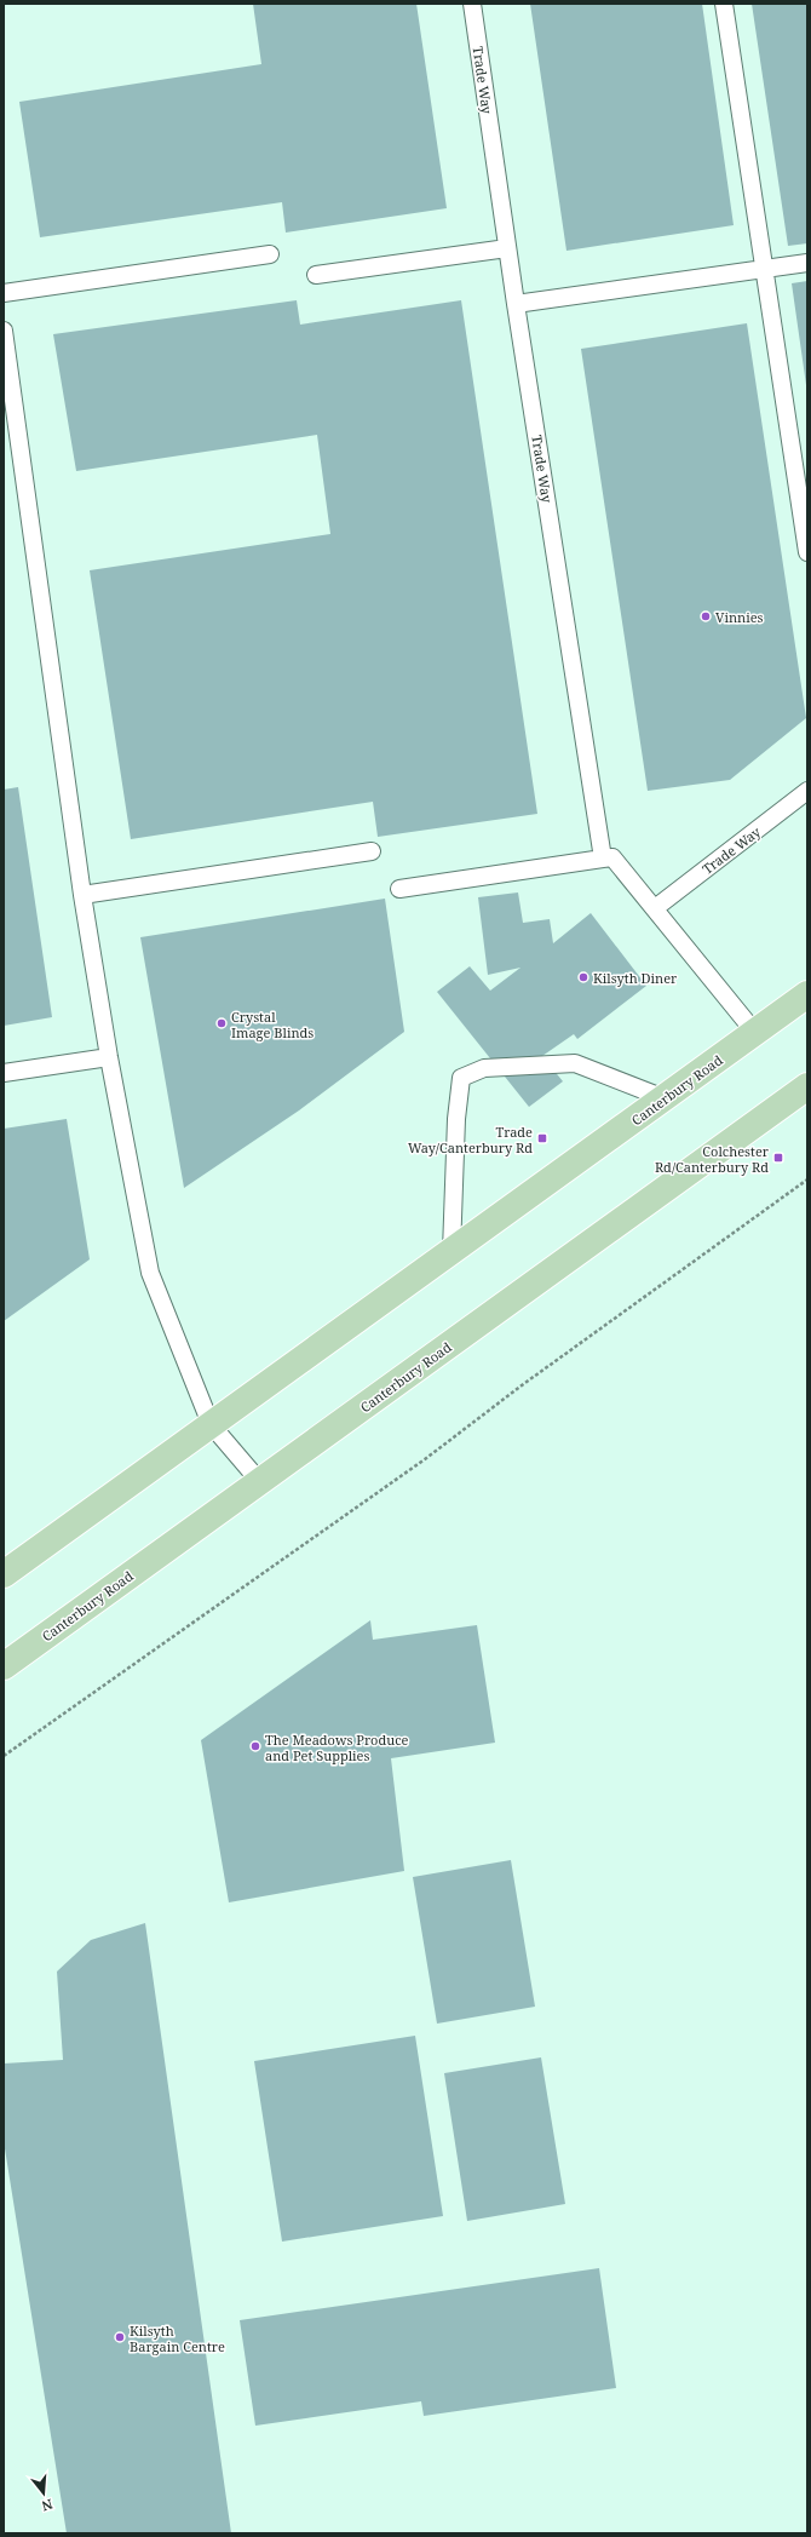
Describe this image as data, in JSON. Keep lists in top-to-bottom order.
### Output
{
  "streets": {
    "main road": ["Canterbury Road"],
    "lane": ["Trade Way"]
  },
  "places": {
    "other": [
      "Vinnies",
      "Kilsyth Diner",
      "Crystal Image Blinds",
      "The Meadows Produce and Pet Supplies",
      "Kilsyth Bargain Centre"
    ],
    "transit": ["Trade Way/Canterbury Rd", "Colchester Rd/Canterbury Rd"]
  },
  "north": "bottom"
}
